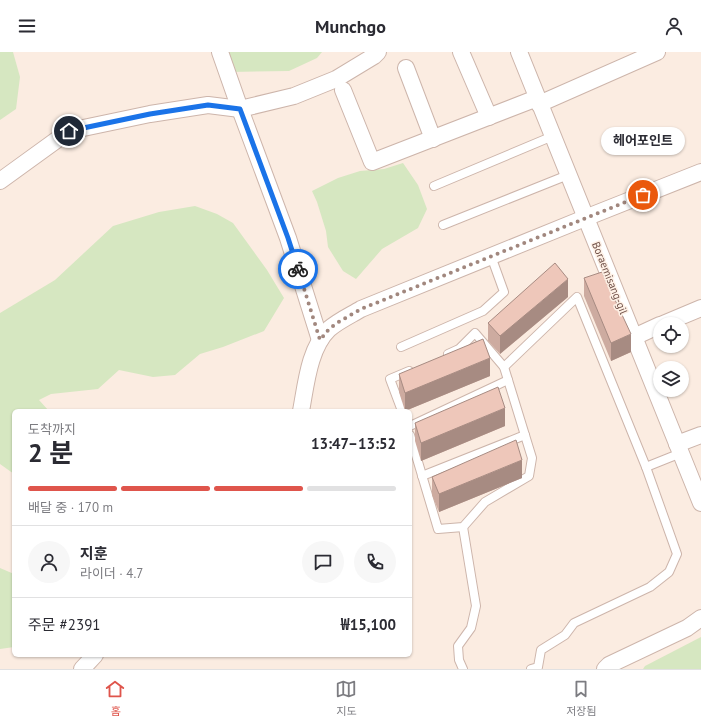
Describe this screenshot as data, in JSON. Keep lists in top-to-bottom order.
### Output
{
  "streets": {
    "street": ["Boraemisang-gil"]
  },
  "places": ["헤어포인트"],
  "page": {
    "header": "Munchgo",
    "bubble": "헤어포인트",
    "heading": ["2 분", "도착까지", "13:47–13:52"],
    "panel": [
      "지훈",
      "라이더 · 4.7",
      "주문 #2391",
      "₩15,100"
    ],
    "bar": "배달 중 · 170 m",
    "tabs": ["홈", "지도", "저장됨"]
  }
}
